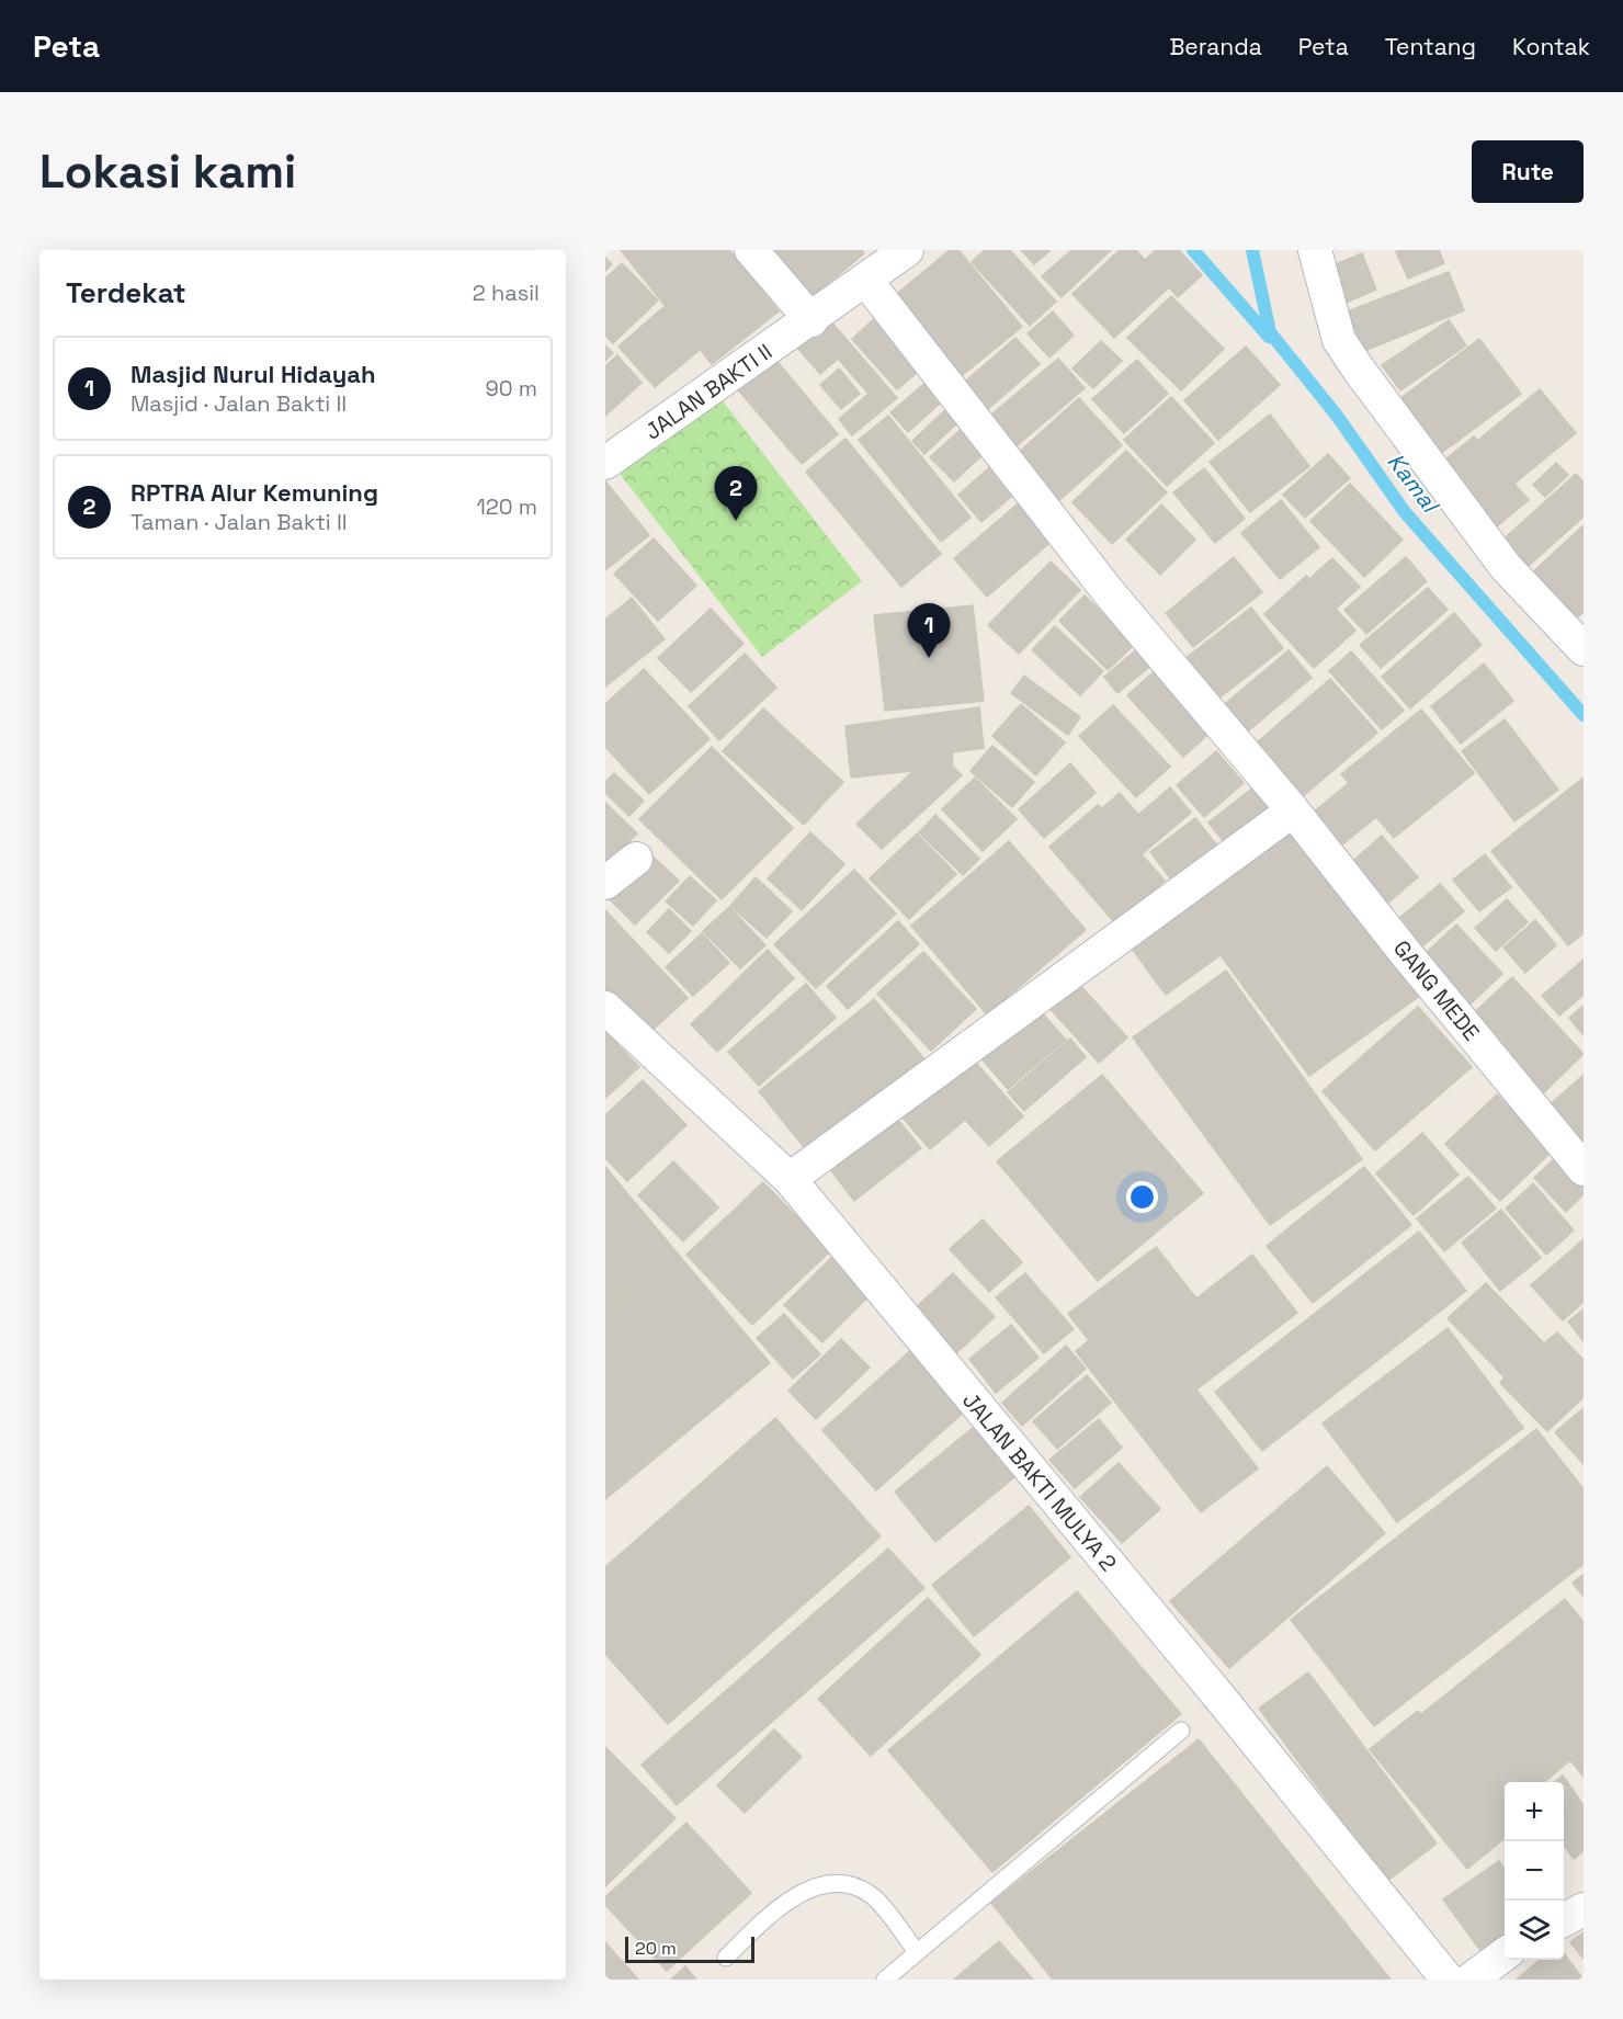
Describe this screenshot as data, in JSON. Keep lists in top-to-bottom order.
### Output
{
  "streets": {
    "street": ["JALAN BAKTI II", "GANG MEDE", "JALAN BAKTI MULYA 2"]
  },
  "crossings": [
    ["JALAN BAKTI II", "GANG MEDE"]
  ],
  "water": ["Kamal"],
  "scale_bar": "20 m",
  "page": {
    "header": "Peta",
    "nav": [
      "Beranda",
      "Peta",
      "Tentang",
      "Kontak"
    ],
    "buttons": "Rute",
    "title": "Lokasi kami",
    "heading": ["Terdekat", "2 hasil"],
    "list": [
      {
        "mark": "1",
        "name": "Masjid Nurul Hidayah",
        "note": "Masjid · Jalan Bakti II",
        "value": "90 m"
      },
      {
        "mark": "2",
        "name": "RPTRA Alur Kemuning",
        "note": "Taman · Jalan Bakti II",
        "value": "120 m"
      }
    ],
    "pins": ["2", "1"],
    "map_buttons": ["+", "−"],
    "scale": "20 m"
  }
}
